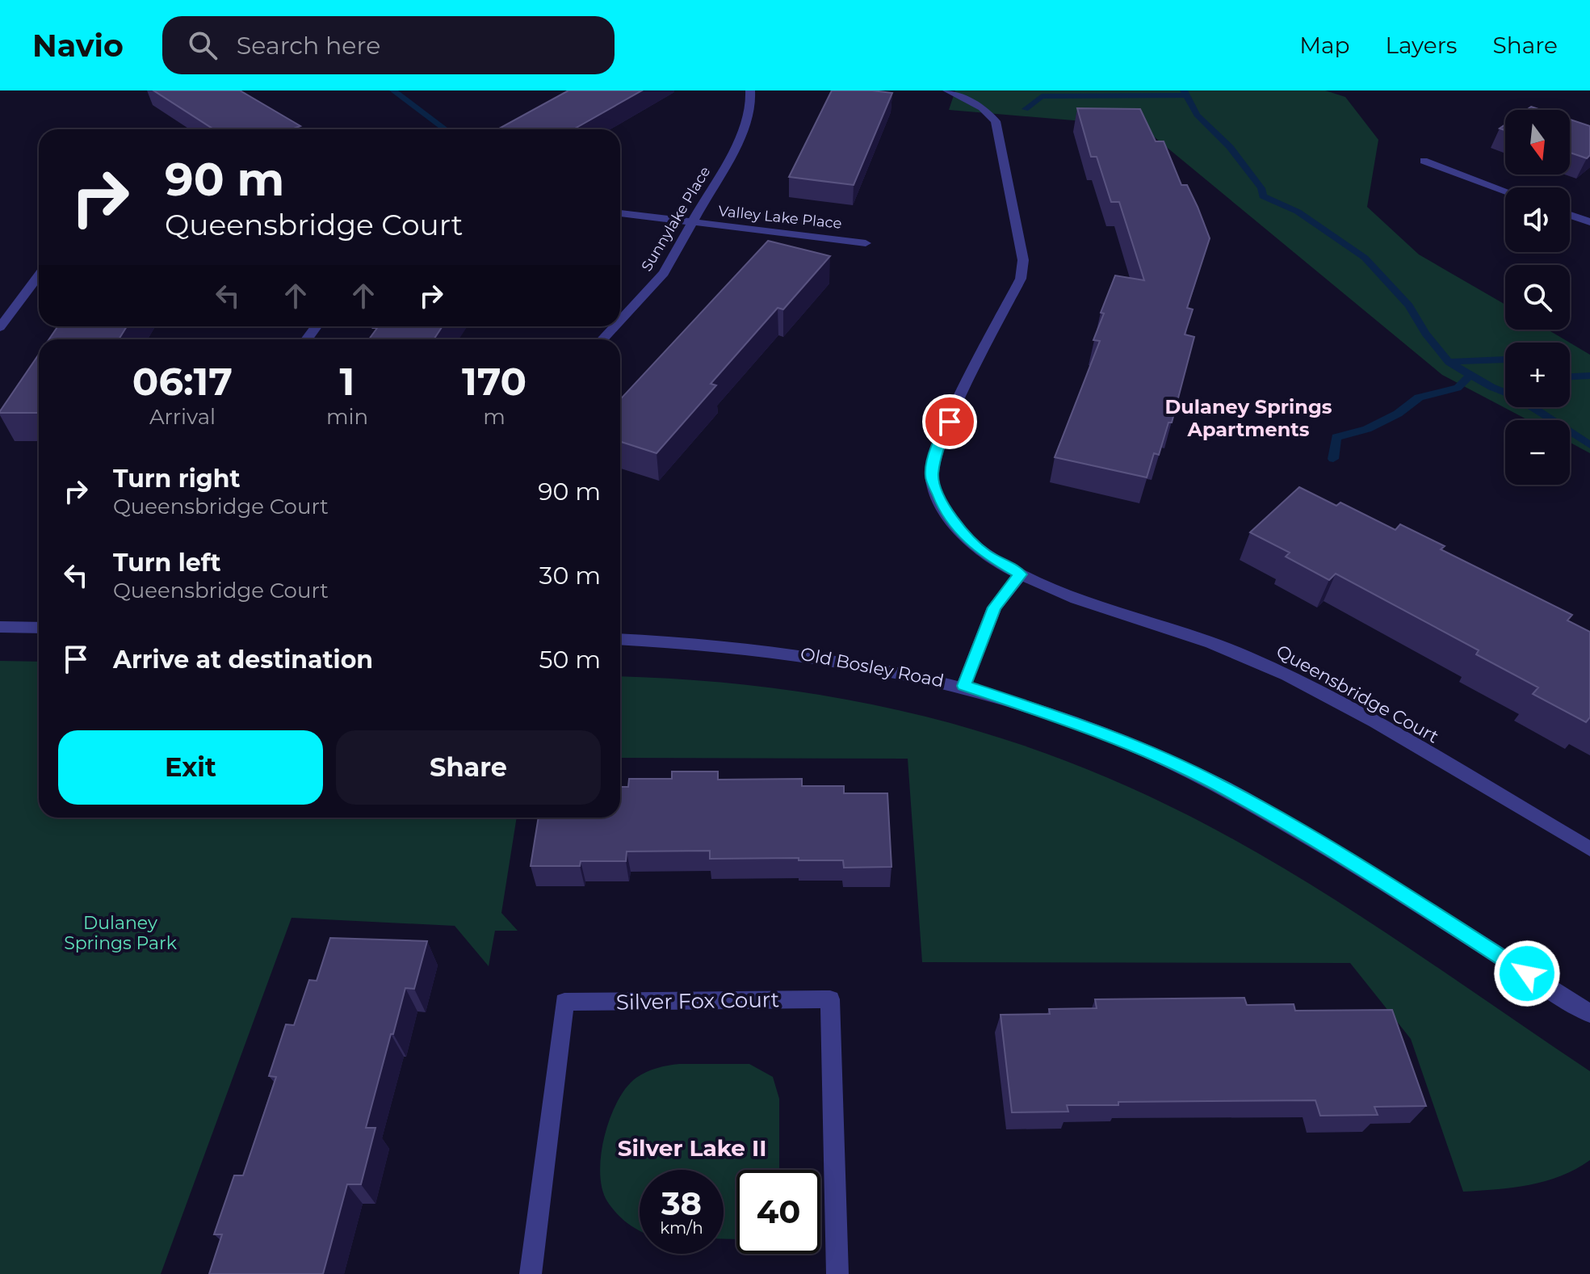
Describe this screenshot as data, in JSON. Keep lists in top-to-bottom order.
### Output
{
  "streets": {
    "street": [
      "Valley Lake Place",
      "Sunnylake Place",
      "Old Bosley Road",
      "Queensbridge Court",
      "Silver Fox Court"
    ]
  },
  "crossings": [
    ["Valley Lake Place", "Sunnylake Place"]
  ],
  "districts": ["Dulaney Springs Apartments", "Silver Lake II"],
  "parks": ["Dulaney Springs Park"],
  "north": "bottom",
  "page": {
    "header": "Navio",
    "search": "Search here",
    "nav": ["Map", "Layers", "Share"],
    "map_buttons": ["+", "−"],
    "turn": ["90 m", "Queensbridge Court"],
    "eta": [
      "06:17",
      "Arrival",
      "1",
      "min",
      "170",
      "m"
    ],
    "list": [
      {
        "name": "Turn right",
        "note": "Queensbridge Court",
        "value": "90 m"
      },
      {
        "name": "Turn left",
        "note": "Queensbridge Court",
        "value": "30 m"
      },
      {
        "name": "Arrive at destination",
        "value": "50 m"
      }
    ],
    "buttons": ["Exit", "Share"],
    "speed": "38 km/h",
    "limit": "40"
  }
}
